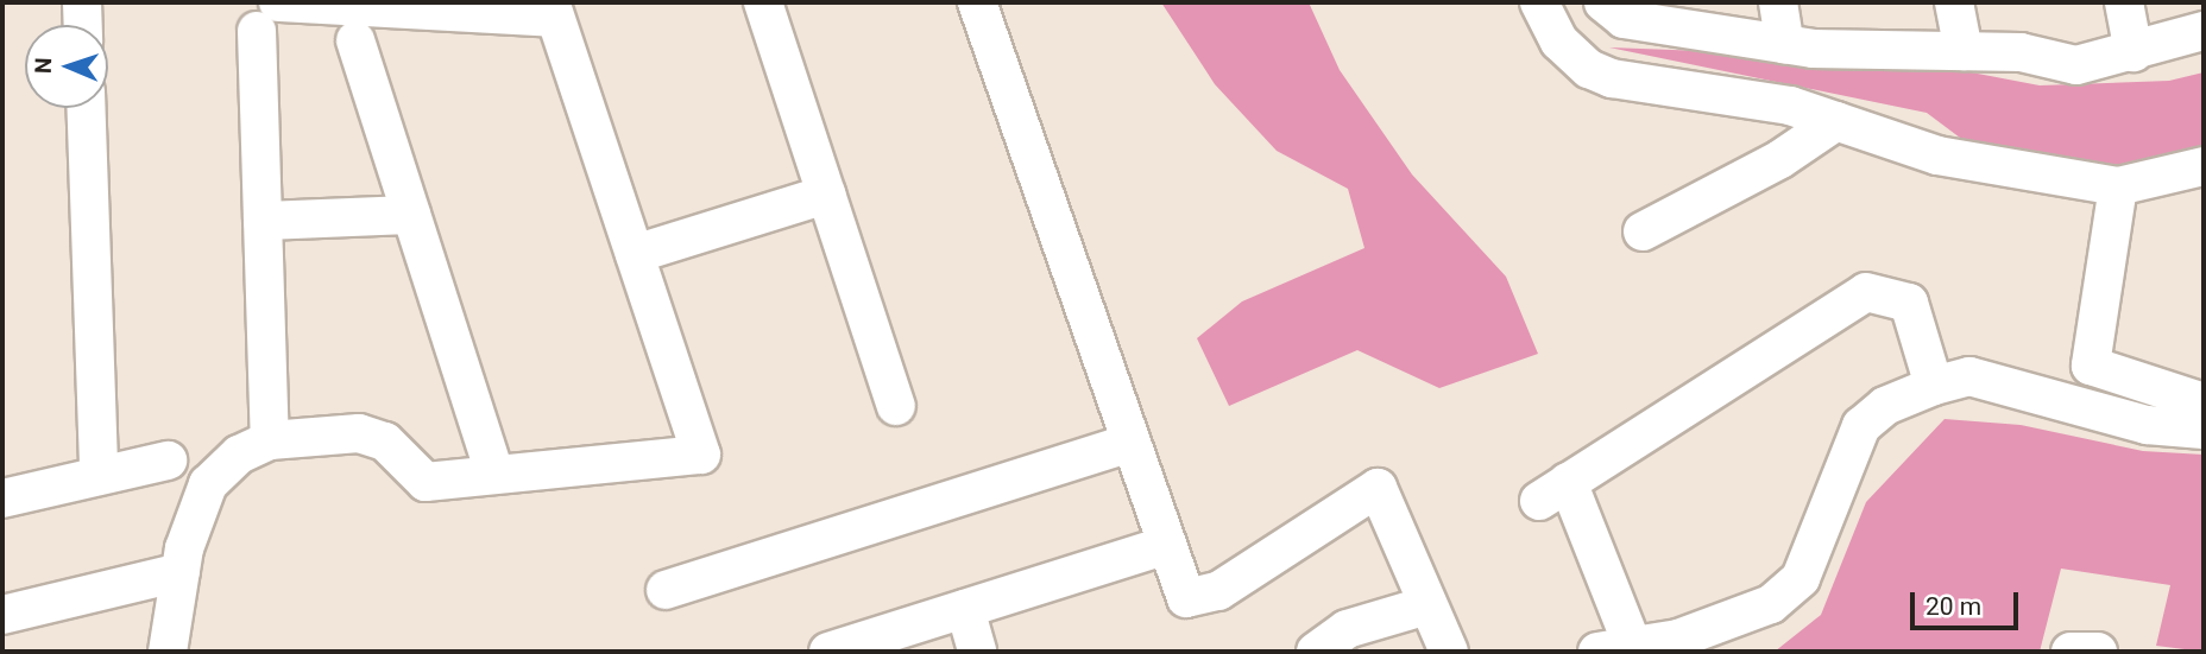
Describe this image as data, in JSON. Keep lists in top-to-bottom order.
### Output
{
  "scale_bar": "20 m",
  "north": "left"
}
